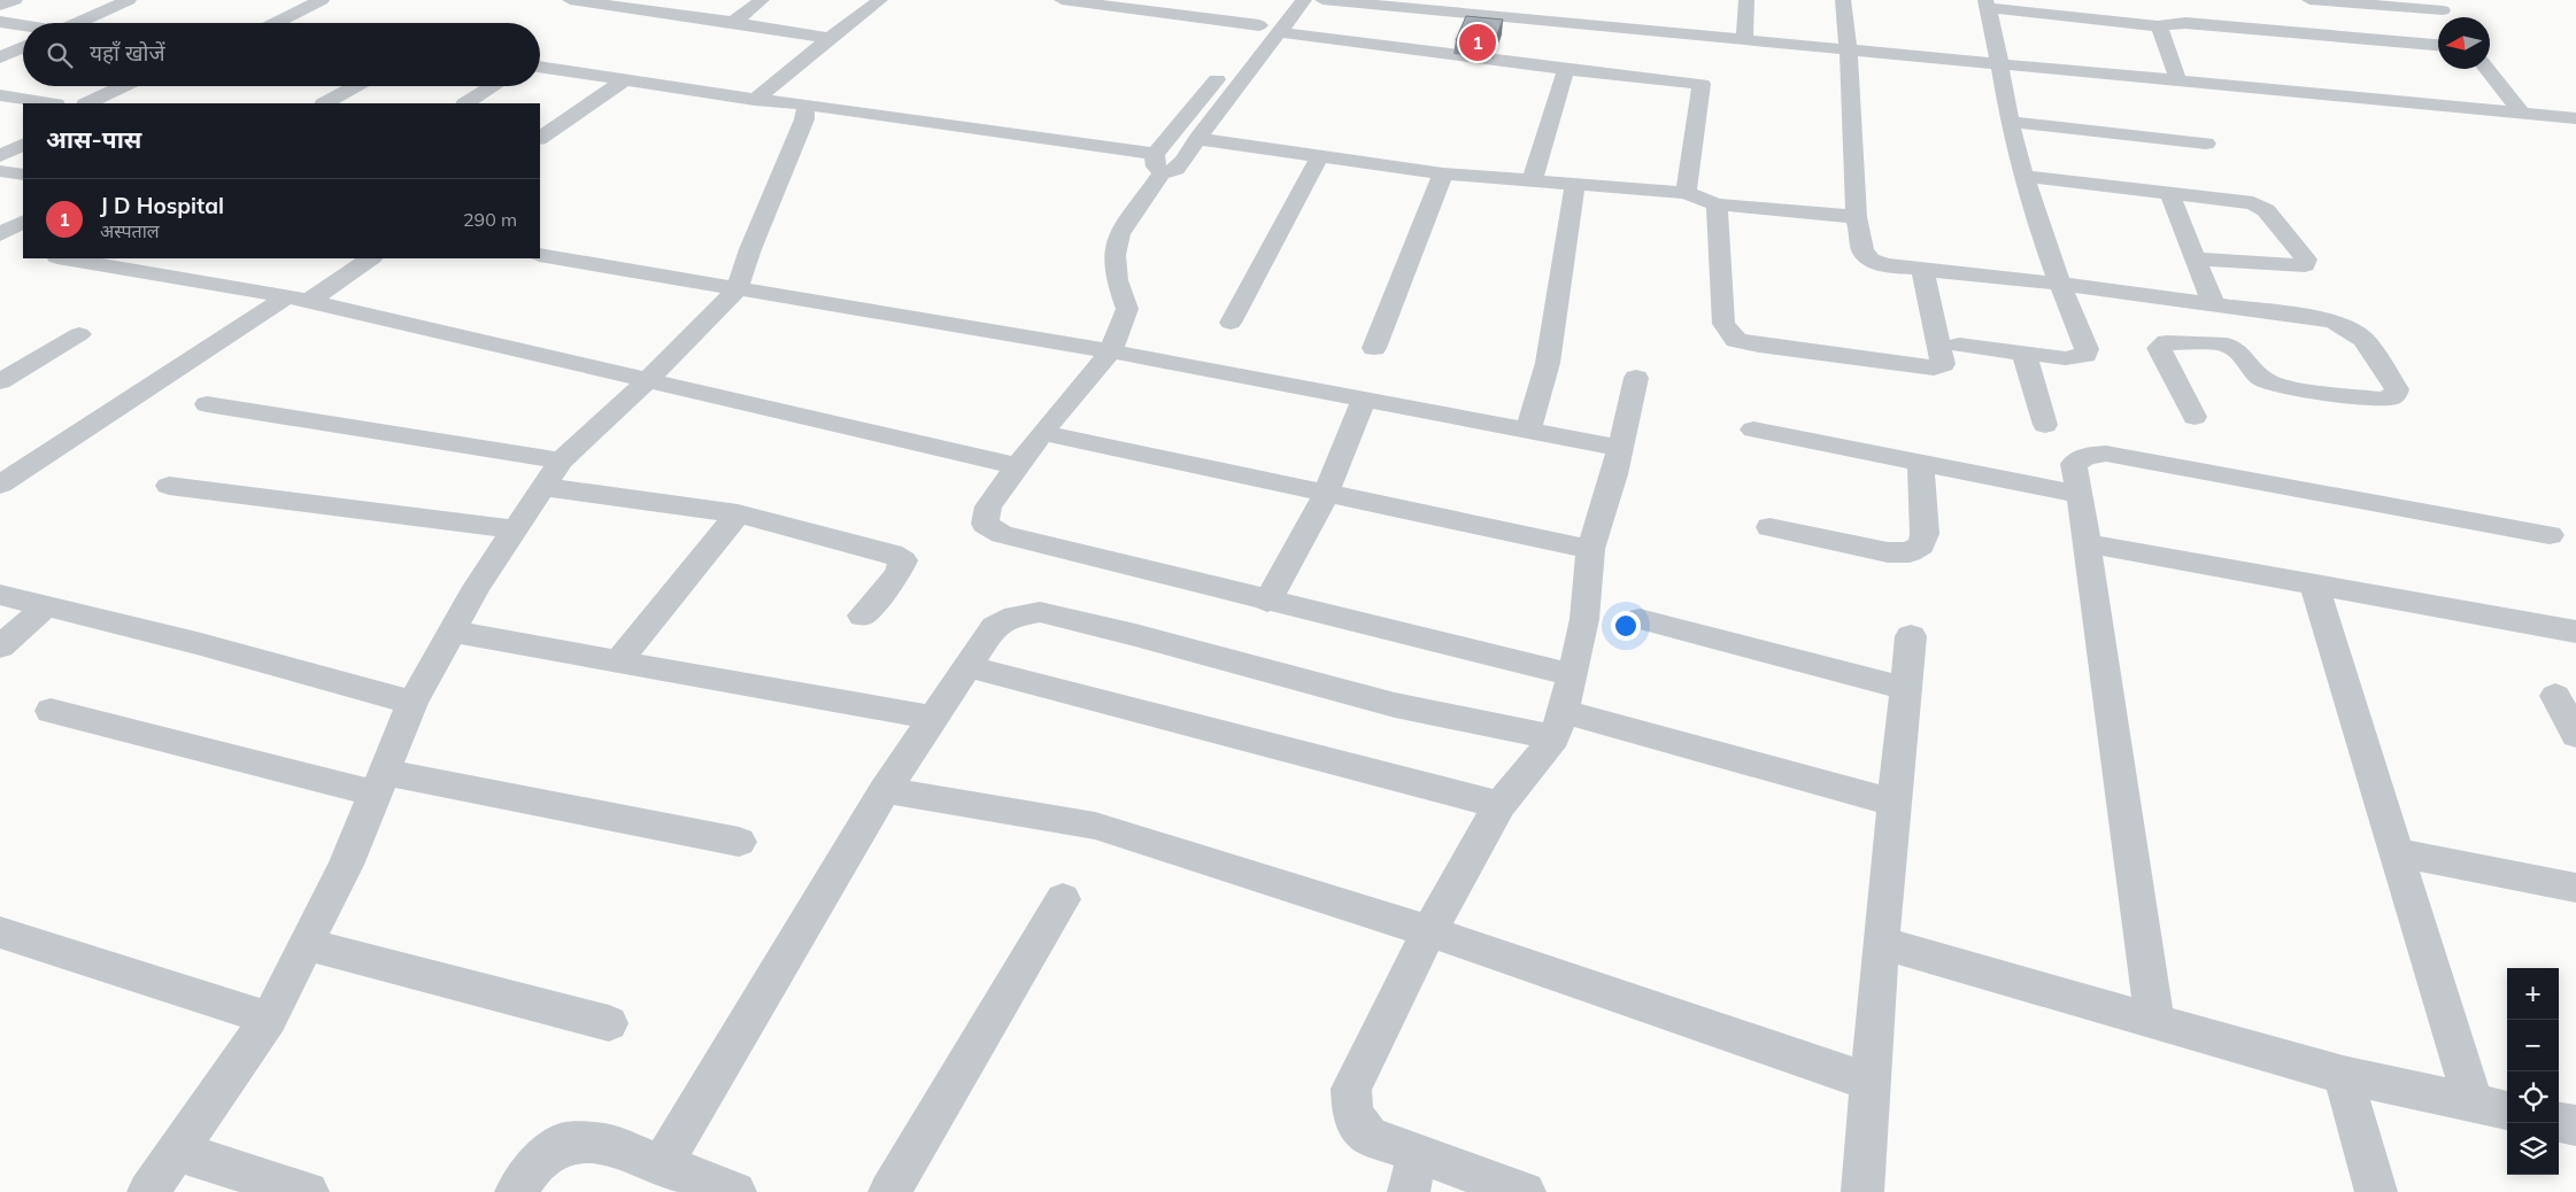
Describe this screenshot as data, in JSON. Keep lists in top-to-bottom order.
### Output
{
  "north": "left",
  "page": {
    "pins": "1",
    "search": "यहाँ खोजें",
    "heading": "आस-पास",
    "list": [
      {
        "mark": "1",
        "name": "J D Hospital",
        "note": "अस्पताल",
        "value": "290 m"
      }
    ],
    "map_buttons": ["+", "−"]
  }
}
